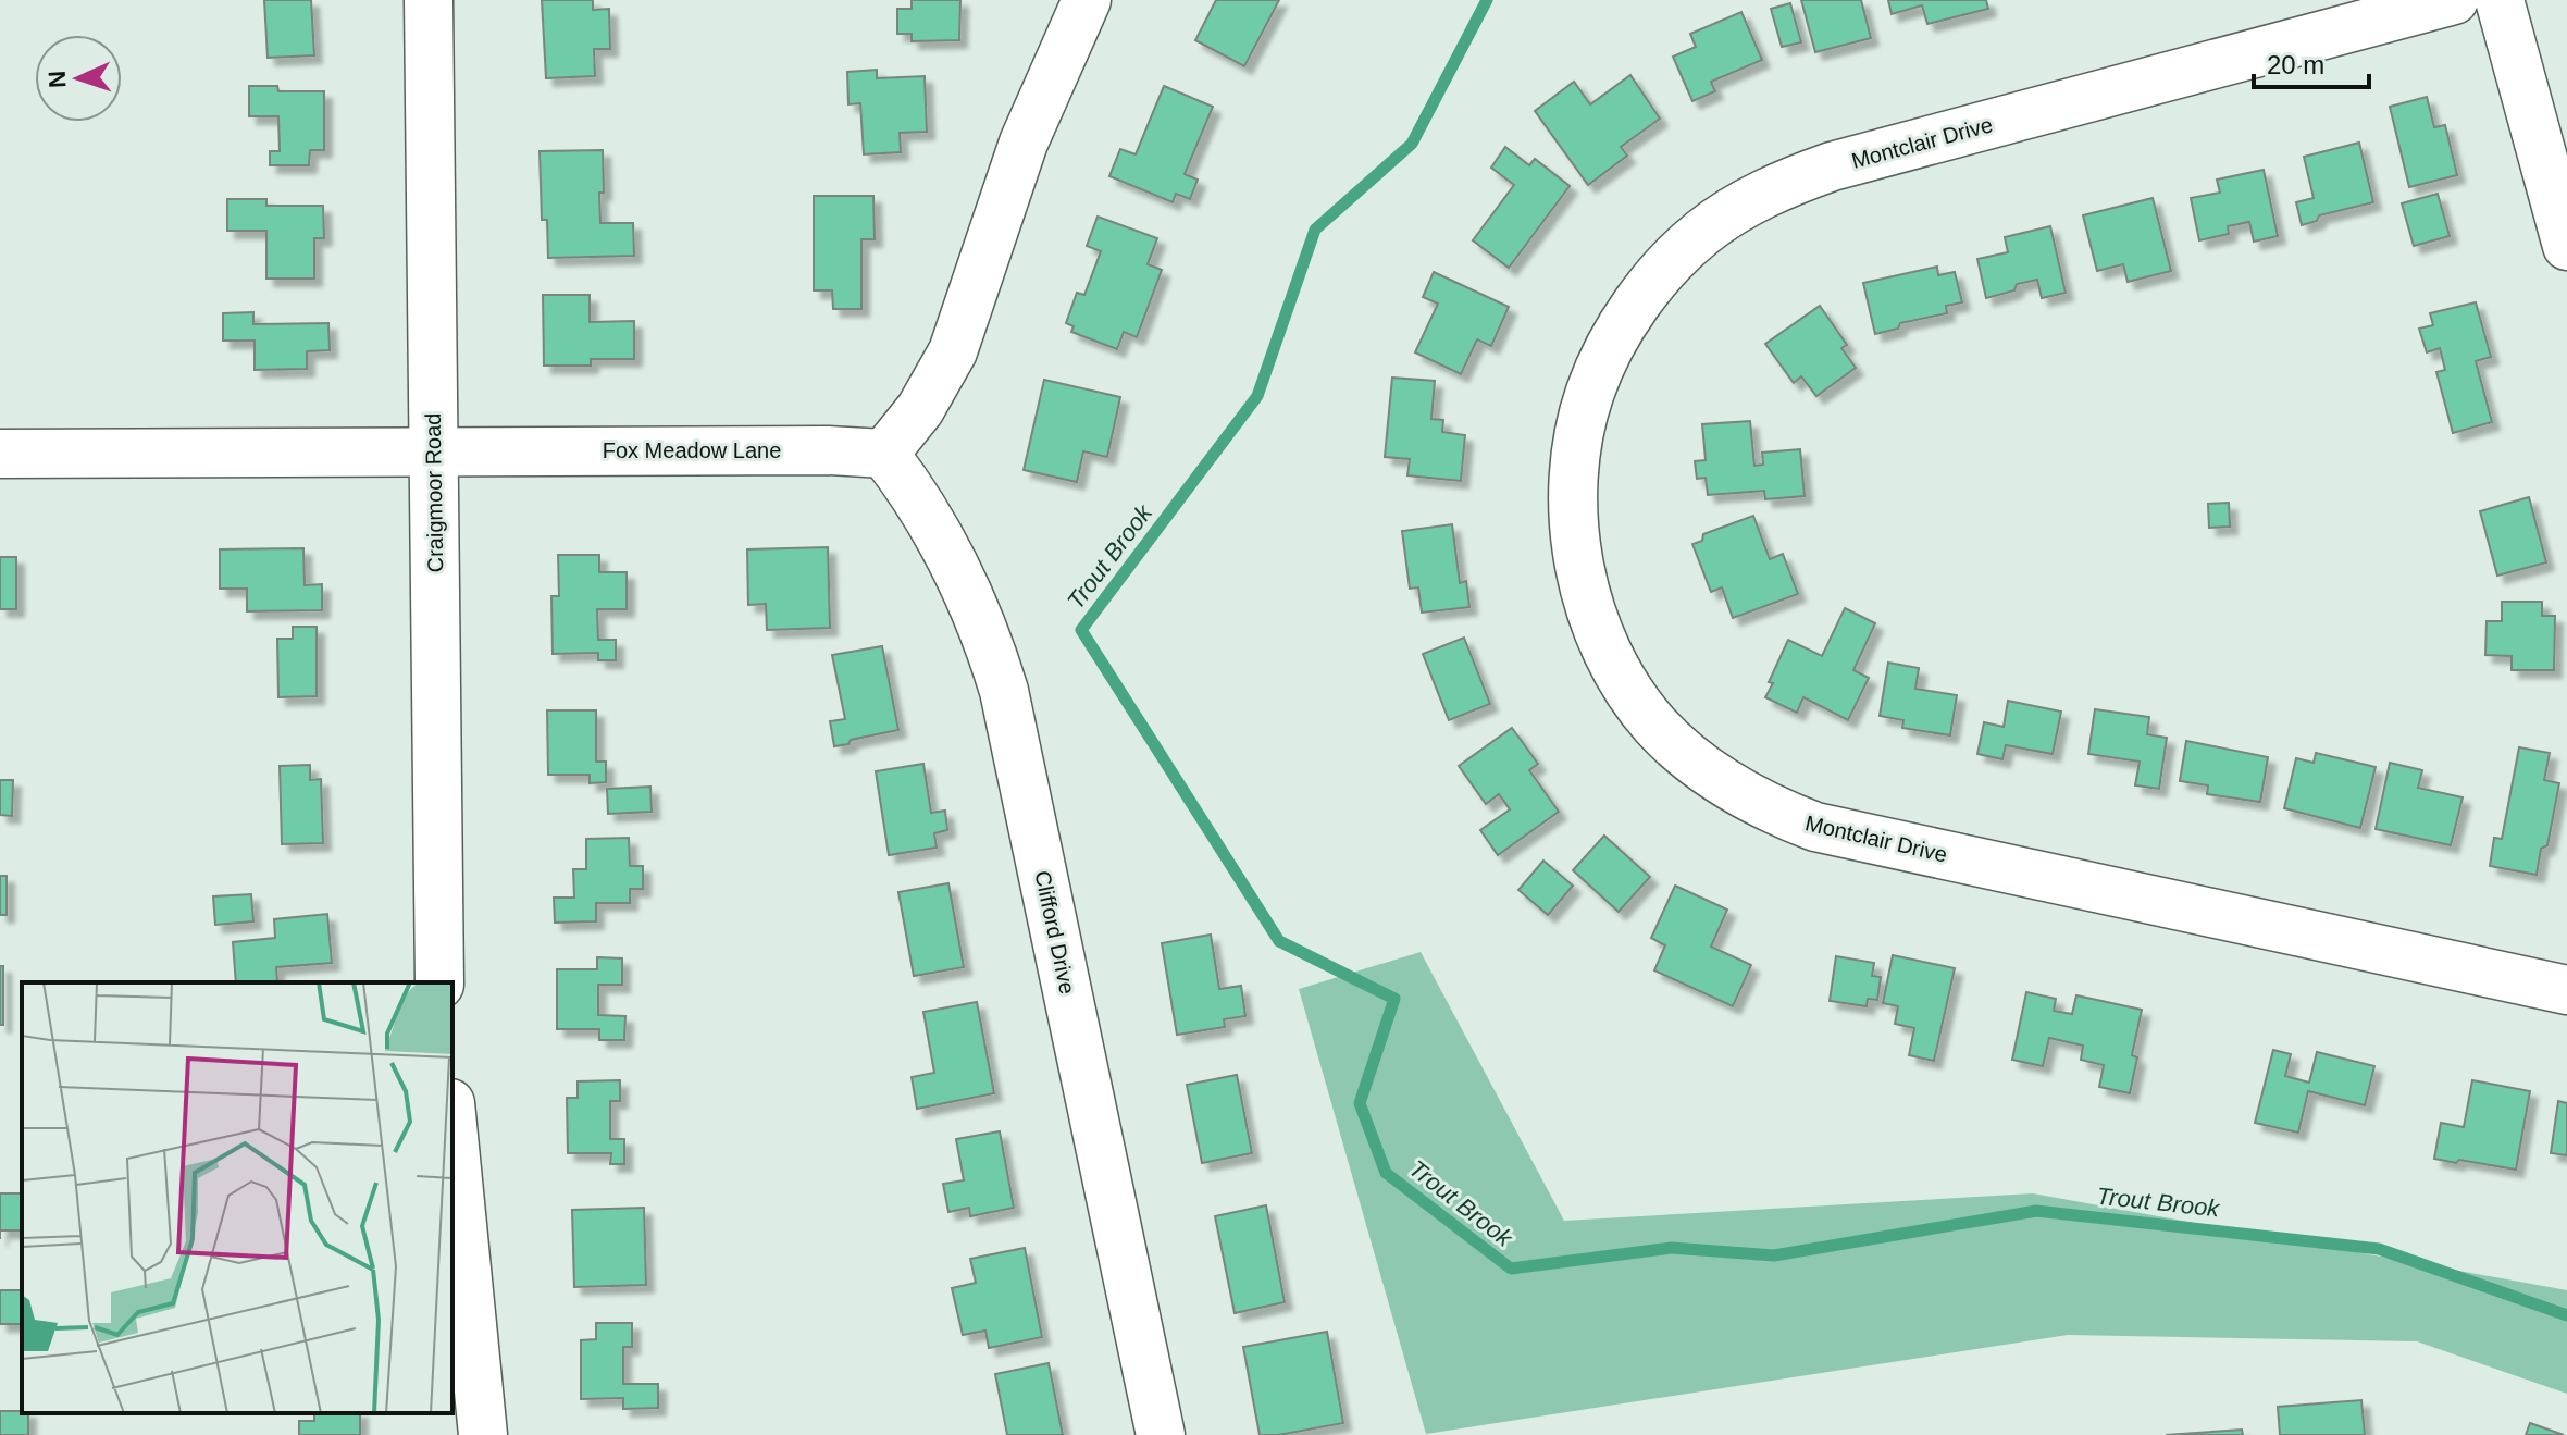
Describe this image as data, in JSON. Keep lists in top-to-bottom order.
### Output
{
  "streets": {
    "street": [
      "Montclair Drive",
      "Fox Meadow Lane",
      "Craigmoor Road",
      "Clifford Drive"
    ]
  },
  "crossings": [
    ["Fox Meadow Lane", "Craigmoor Road"],
    ["Fox Meadow Lane", "Clifford Drive"]
  ],
  "water": ["Trout Brook"],
  "scale_bar": "20 m",
  "north": "left"
}
